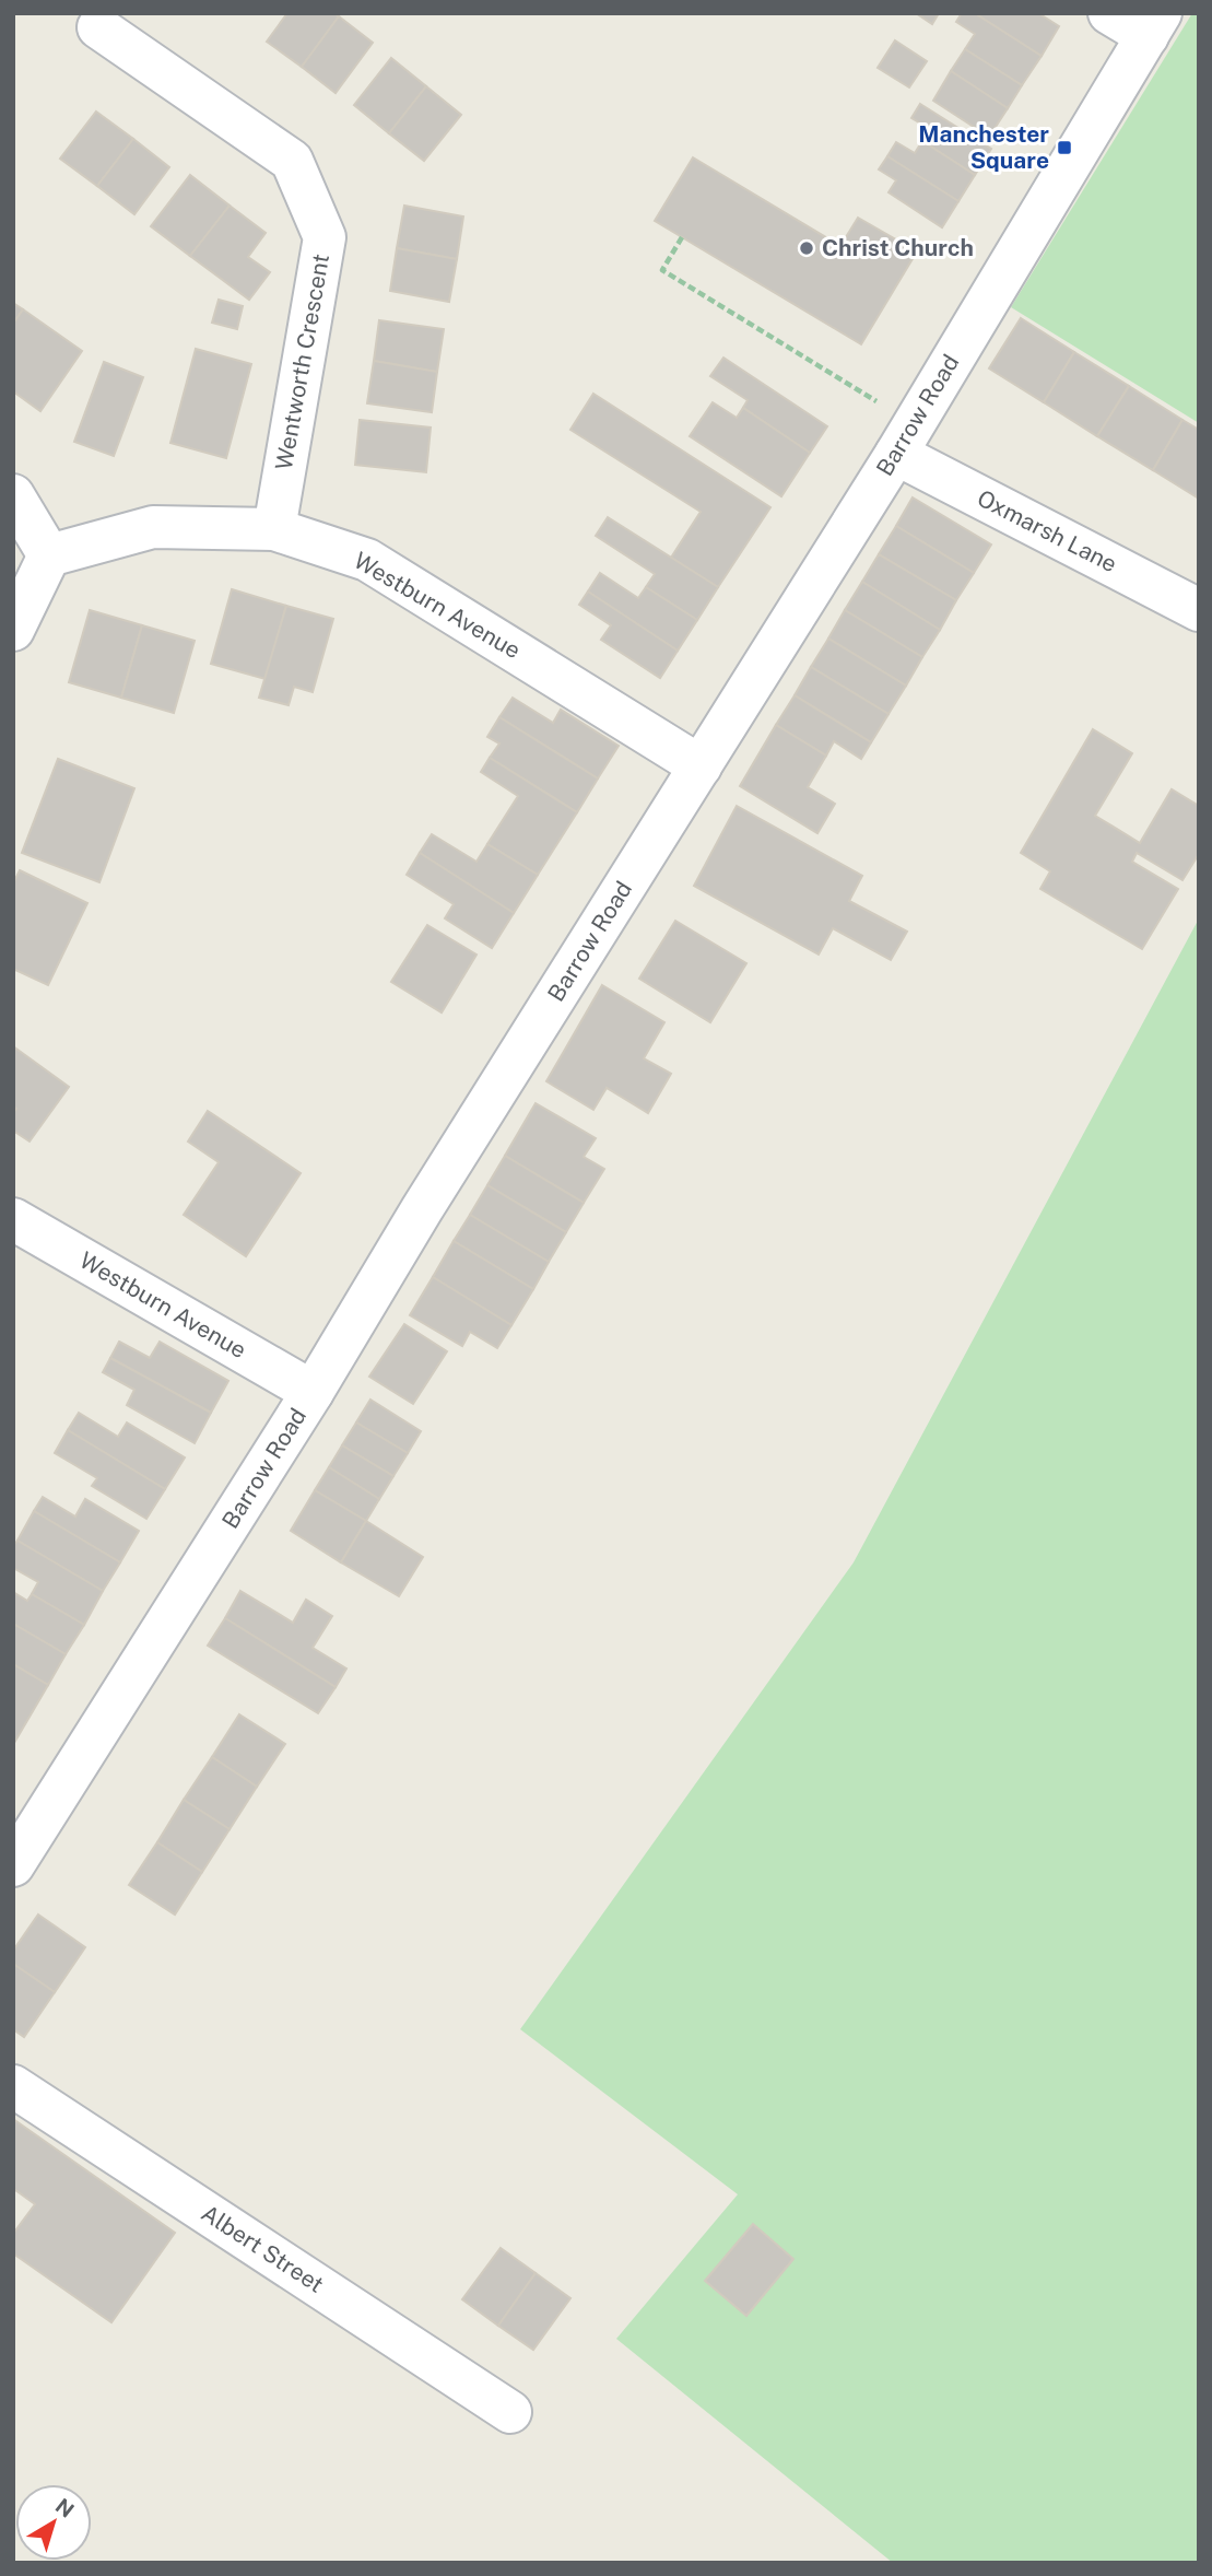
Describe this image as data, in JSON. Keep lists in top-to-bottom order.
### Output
{
  "streets": {
    "street": [
      "Wentworth Crescent",
      "Barrow Road",
      "Oxmarsh Lane",
      "Westburn Avenue",
      "Albert Street"
    ]
  },
  "crossings": [
    ["Wentworth Crescent", "Westburn Avenue"],
    ["Barrow Road", "Oxmarsh Lane"],
    ["Barrow Road", "Westburn Avenue"]
  ],
  "places": {
    "transit": ["Manchester Square"],
    "other": ["Christ Church"]
  },
  "north": "top right"
}
